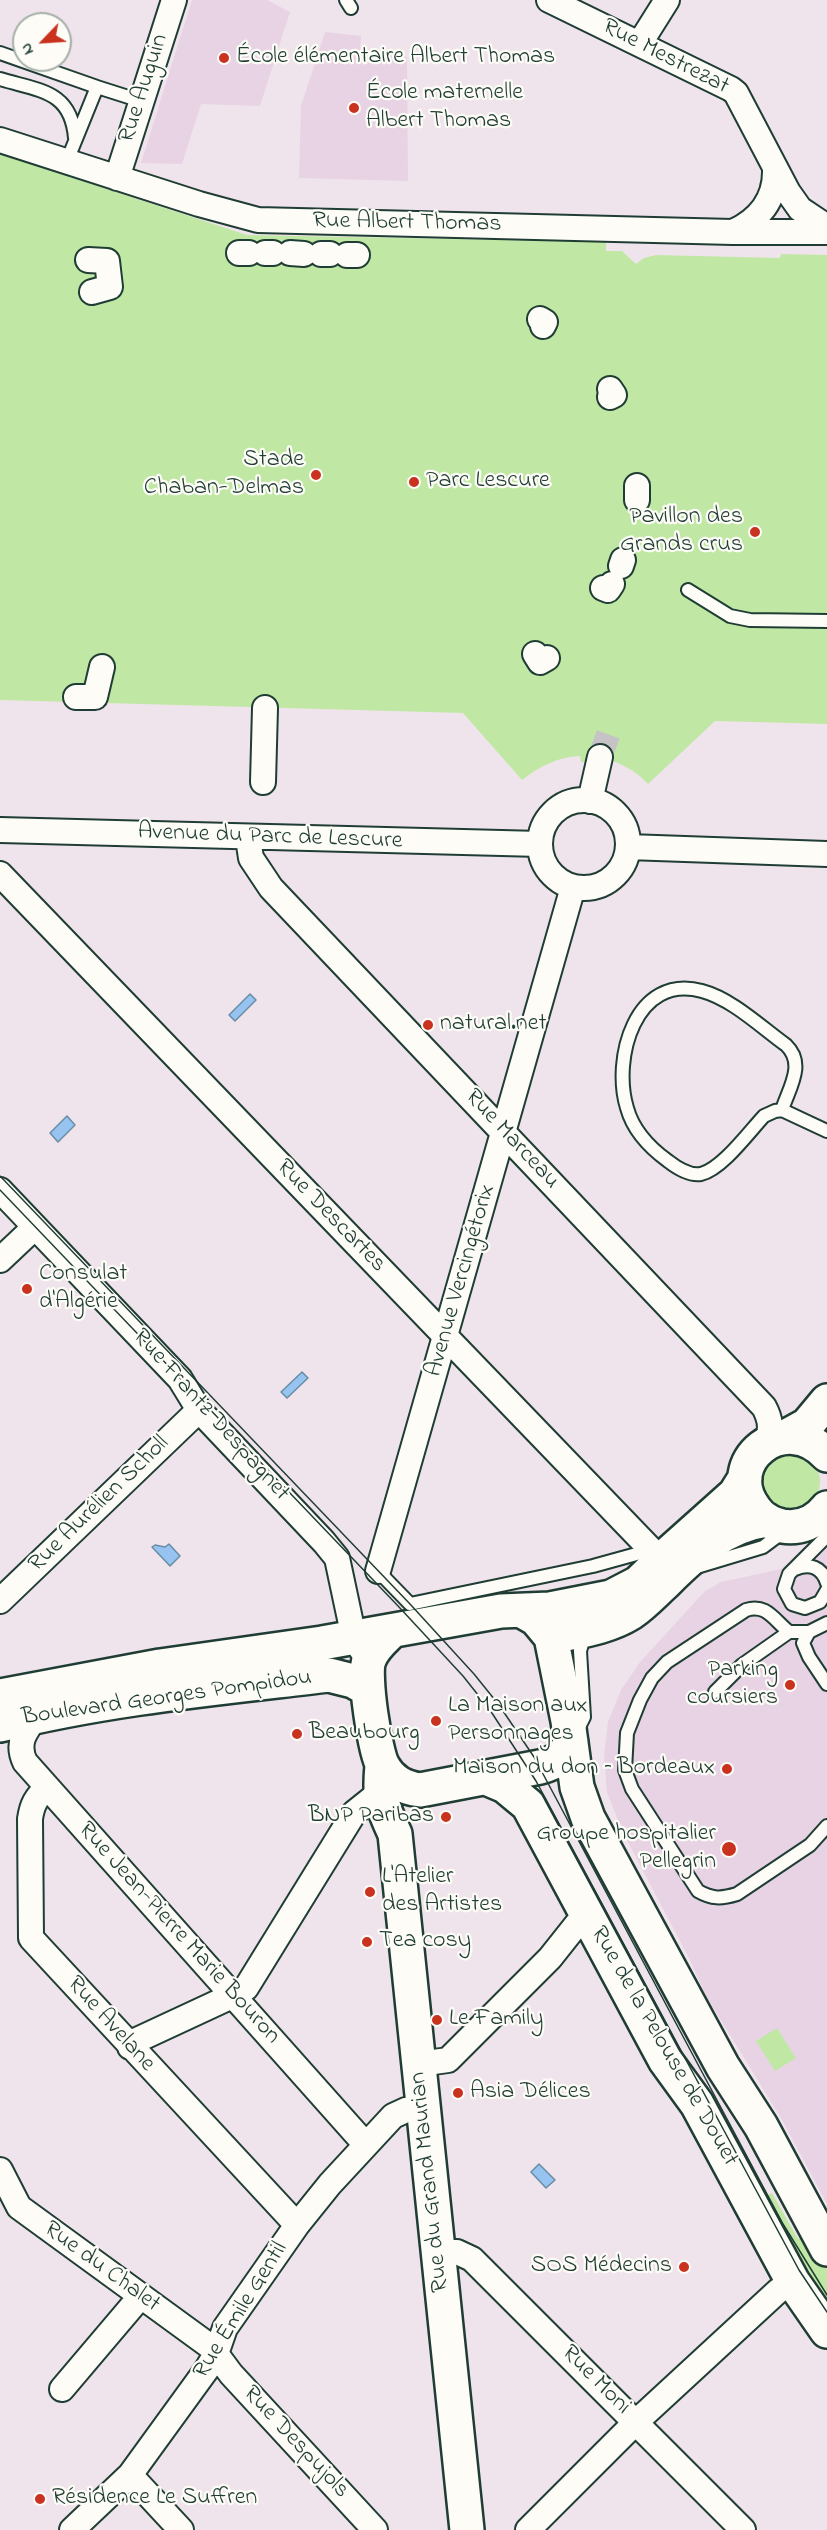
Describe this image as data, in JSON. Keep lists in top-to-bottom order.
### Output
{
  "streets": {
    "main road": ["Boulevard Georges Pompidou", "Rue de la Pelouse de Douet", "Rue du Grand Maurian"],
    "street": [
      "Rue Mestrezat",
      "Rue Auguin",
      "Rue Albert Thomas",
      "Avenue du Parc de Lescure",
      "Rue Marceau",
      "Rue Descartes",
      "Avenue Vercingétorix",
      "Rue Frantz Despagnet",
      "Rue Aurélien Scholl",
      "Rue Jean-Pierre Marie Bouron",
      "Rue Avelane",
      "Rue du Chalet",
      "Rue Émile Gentil",
      "Rue Moni",
      "Rue Despujols"
    ]
  },
  "crossings": [
    ["Rue Auguin", "Rue Albert Thomas"],
    ["Avenue du Parc de Lescure", "Rue Marceau"],
    ["Avenue du Parc de Lescure", "Avenue Vercingétorix"],
    ["Rue Marceau", "Avenue Vercingétorix"],
    ["Rue Descartes", "Avenue Vercingétorix"],
    ["Rue Frantz Despagnet", "Rue Aurélien Scholl"],
    ["Rue Frantz Despagnet", "Boulevard Georges Pompidou"],
    ["Rue Frantz Despagnet", "Rue de la Pelouse de Douet"],
    ["Rue Frantz Despagnet", "Rue du Grand Maurian"],
    ["Boulevard Georges Pompidou", "Rue Jean-Pierre Marie Bouron"],
    ["Boulevard Georges Pompidou", "Rue de la Pelouse de Douet"],
    ["Boulevard Georges Pompidou", "Rue du Grand Maurian"],
    ["Rue Jean-Pierre Marie Bouron", "Rue Avelane"],
    ["Rue Jean-Pierre Marie Bouron", "Rue Émile Gentil"],
    ["Rue Avelane", "Rue Émile Gentil"],
    ["Rue de la Pelouse de Douet", "Rue du Grand Maurian"],
    ["Rue du Grand Maurian", "Rue Émile Gentil"],
    ["Rue du Grand Maurian", "Rue Moni"],
    ["Rue du Chalet", "Rue Émile Gentil"],
    ["Rue du Chalet", "Rue Despujols"],
    ["Rue Émile Gentil", "Rue Despujols"]
  ],
  "places": [
    "École élémentaire Albert Thomas",
    "École maternelle Albert Thomas",
    "Stade Chaban-Delmas",
    "Parc Lescure",
    "Pavillon des Grands crus",
    "natural.net",
    "Consulat d'Algérie",
    "Parking coursiers",
    "La Maison aux Personnages",
    "Beaubourg",
    "Maison du don – Bordeaux",
    "BNP Paribas",
    "Groupe hospitalier Pellegrin",
    "L'Atelier des Artistes",
    "Tea cosy",
    "Le Family",
    "Asia Délices",
    "SOS Médecins",
    "Résidence Le Suffren"
  ],
  "north": "bottom left"
}
